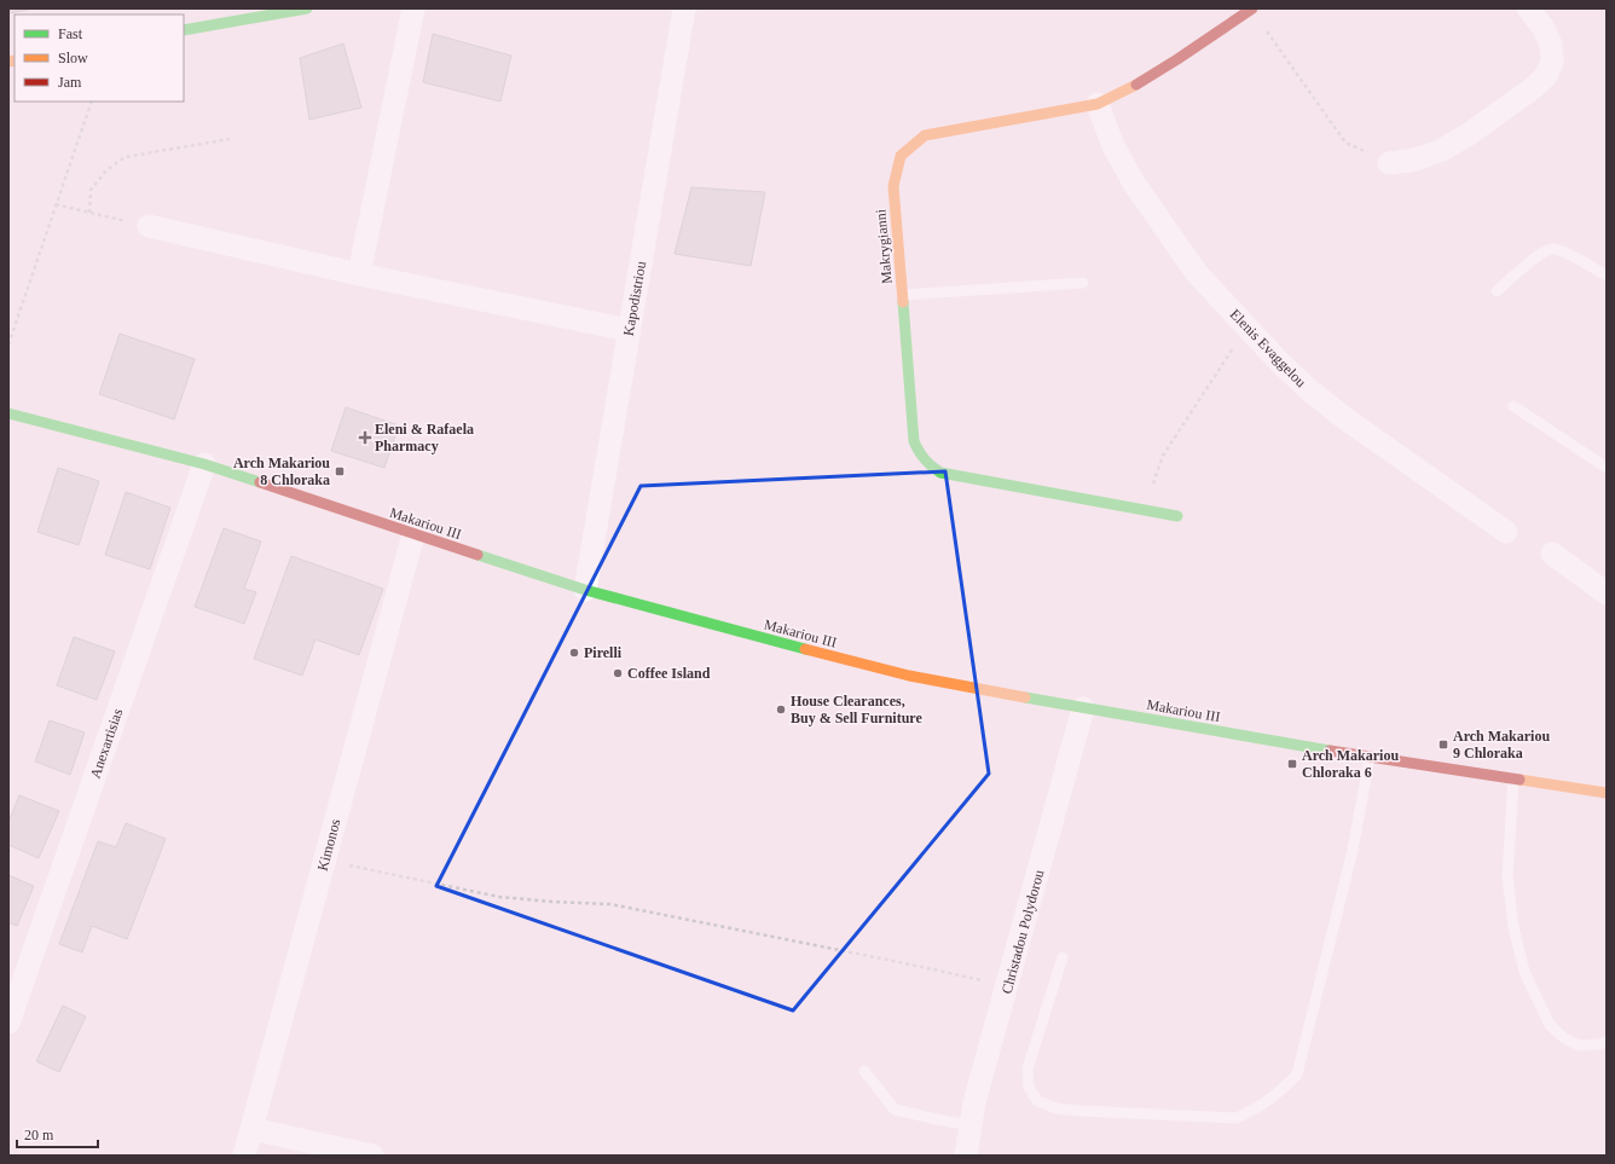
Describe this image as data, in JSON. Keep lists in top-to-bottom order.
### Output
{
  "streets": {
    "main road": ["Makrygianni", "Makariou III"],
    "street": [
      "Kapodistriou",
      "Elenis Evaggelou",
      "Anexartisias",
      "Kimonos",
      "Christadou Polydorou"
    ]
  },
  "crossings": [
    ["Makrygianni", "Elenis Evaggelou"],
    ["Kapodistriou", "Makariou III"],
    ["Makariou III", "Anexartisias"],
    ["Makariou III", "Kimonos"],
    ["Makariou III", "Christadou Polydorou"]
  ],
  "places": {
    "health": ["Eleni & Rafaela Pharmacy"],
    "transit": ["Arch Makariou 8 Chloraka", "Arch Makariou 9 Chloraka", "Arch Makariou Chloraka 6"],
    "other": ["Pirelli", "Coffee Island", "House Clearances, Buy & Sell Furniture"]
  },
  "legend": ["Fast", "Slow", "Jam"],
  "scale_bar": "20 m"
}
